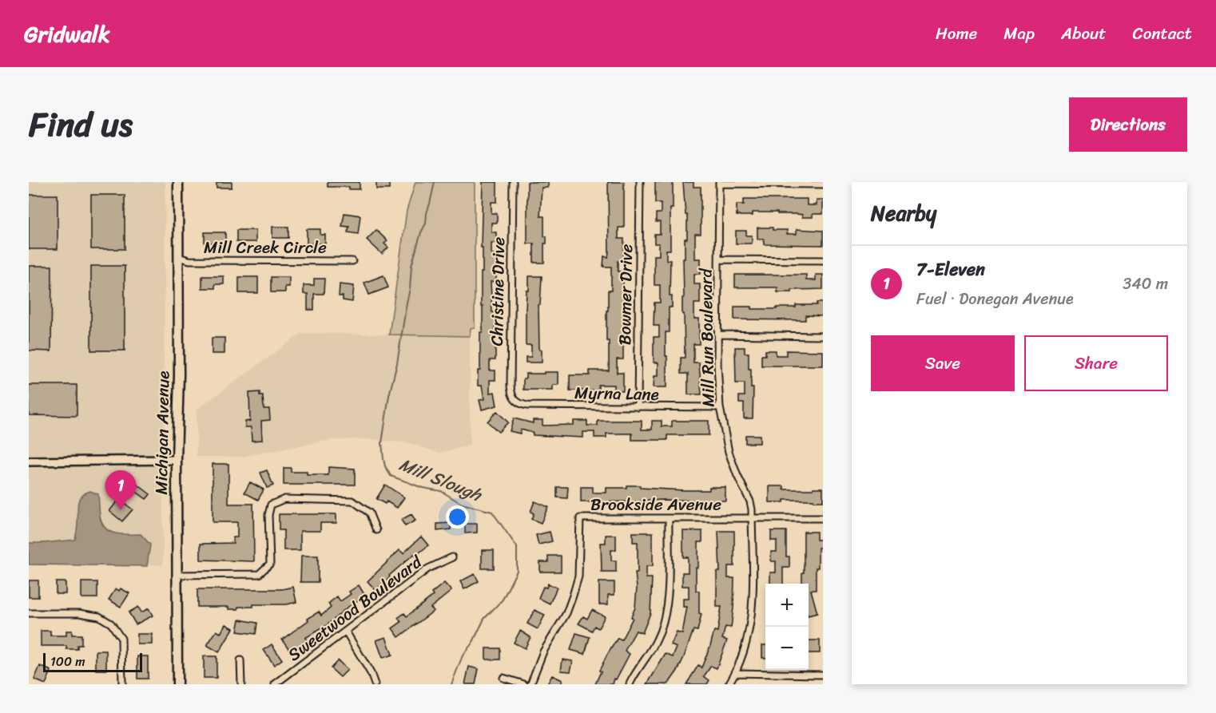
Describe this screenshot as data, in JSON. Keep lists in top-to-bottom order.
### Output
{
  "streets": {
    "main road": ["Michigan Avenue"],
    "street": [
      "Mill Creek Circle",
      "Christine Drive",
      "Bowmer Drive",
      "Mill Run Boulevard",
      "Myrna Lane",
      "Brookside Avenue",
      "Sweetwood Boulevard"
    ]
  },
  "crossings": [
    ["Mill Creek Circle", "Michigan Avenue"],
    ["Christine Drive", "Myrna Lane"],
    ["Bowmer Drive", "Myrna Lane"],
    ["Mill Run Boulevard", "Myrna Lane"],
    ["Mill Run Boulevard", "Brookside Avenue"]
  ],
  "water": ["Mill Slough"],
  "scale_bar": "100 m",
  "page": {
    "header": "Gridwalk",
    "nav": [
      "Home",
      "Map",
      "About",
      "Contact"
    ],
    "title": "Find us",
    "buttons": [
      "Directions",
      ["Save", "Share"]
    ],
    "heading": "Nearby",
    "list": [
      {
        "mark": "1",
        "name": "7-Eleven",
        "note": "Fuel · Donegan Avenue",
        "value": "340 m"
      }
    ],
    "pins": "1",
    "map_buttons": ["+", "−"],
    "scale": "100 m"
  }
}
